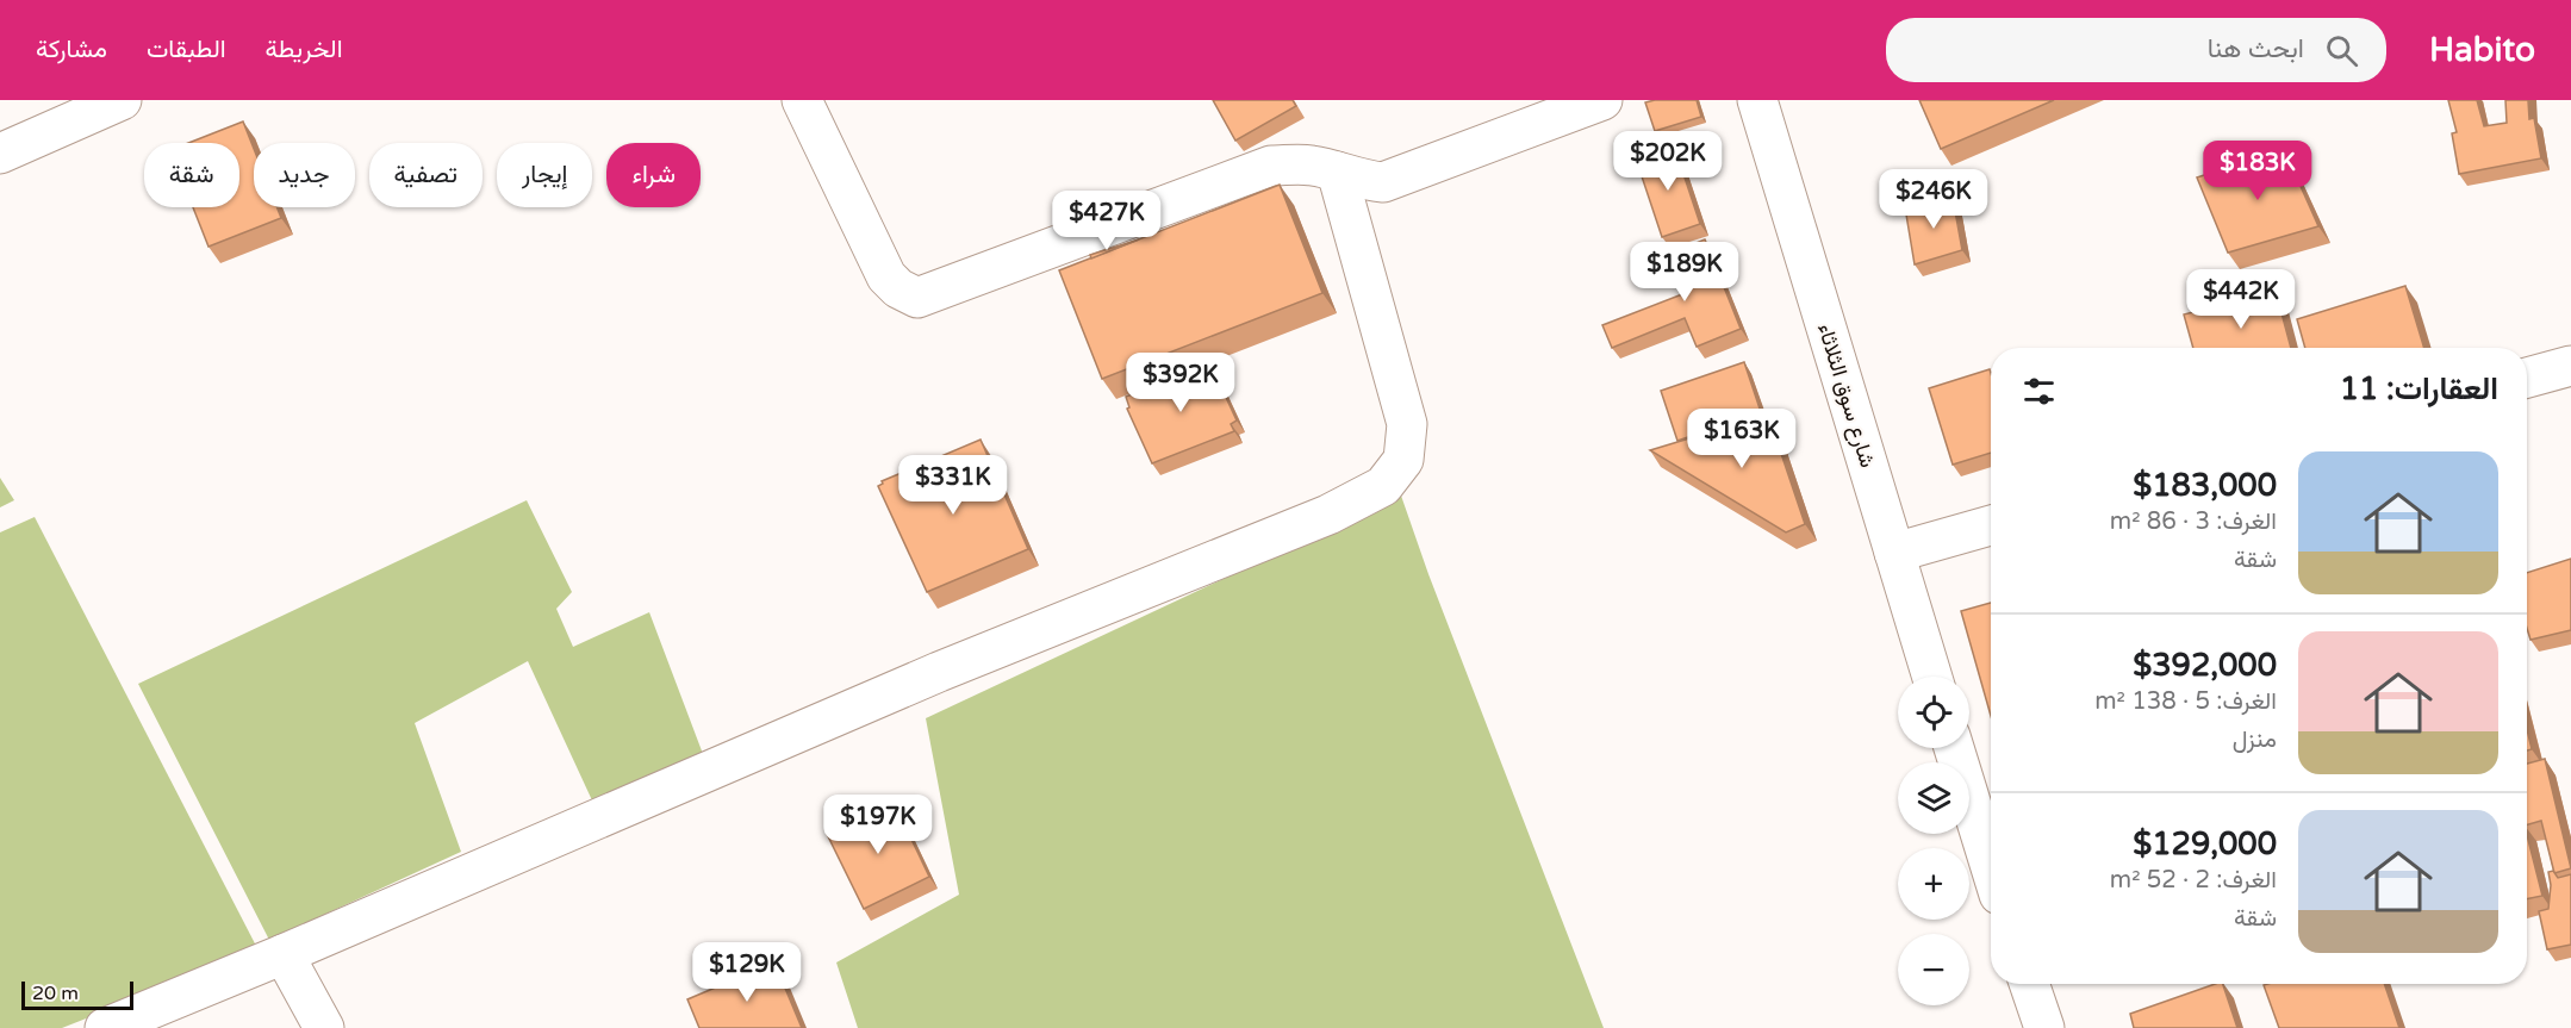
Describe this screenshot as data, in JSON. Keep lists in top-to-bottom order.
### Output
{
  "streets": {
    "street": ["شارع سوق الثلاثاء"]
  },
  "scale_bar": "20 m",
  "page": {
    "header": "Habito",
    "search": "ابحث هنا",
    "nav": ["الخريطة", "الطبقات", "مشاركة"],
    "price": [
      "$202K",
      "$183K",
      "$246K",
      "$427K",
      "$189K",
      "$442K",
      "$392K",
      "$163K",
      "$331K",
      "$197K",
      "$129K"
    ],
    "chip": [
      "شراء",
      "إيجار",
      "تصفية",
      "جديد",
      "شقة"
    ],
    "heading": "العقارات: 11",
    "list": [
      {
        "name": "$183,000",
        "note": "الغرف: 3 · 86 m² · شقة"
      },
      {
        "name": "$392,000",
        "note": "الغرف: 5 · 138 m² · منزل"
      },
      {
        "name": "$129,000",
        "note": "الغرف: 2 · 52 m² · شقة"
      }
    ],
    "map_buttons": ["+", "−"],
    "scale": "20 m"
  }
}
